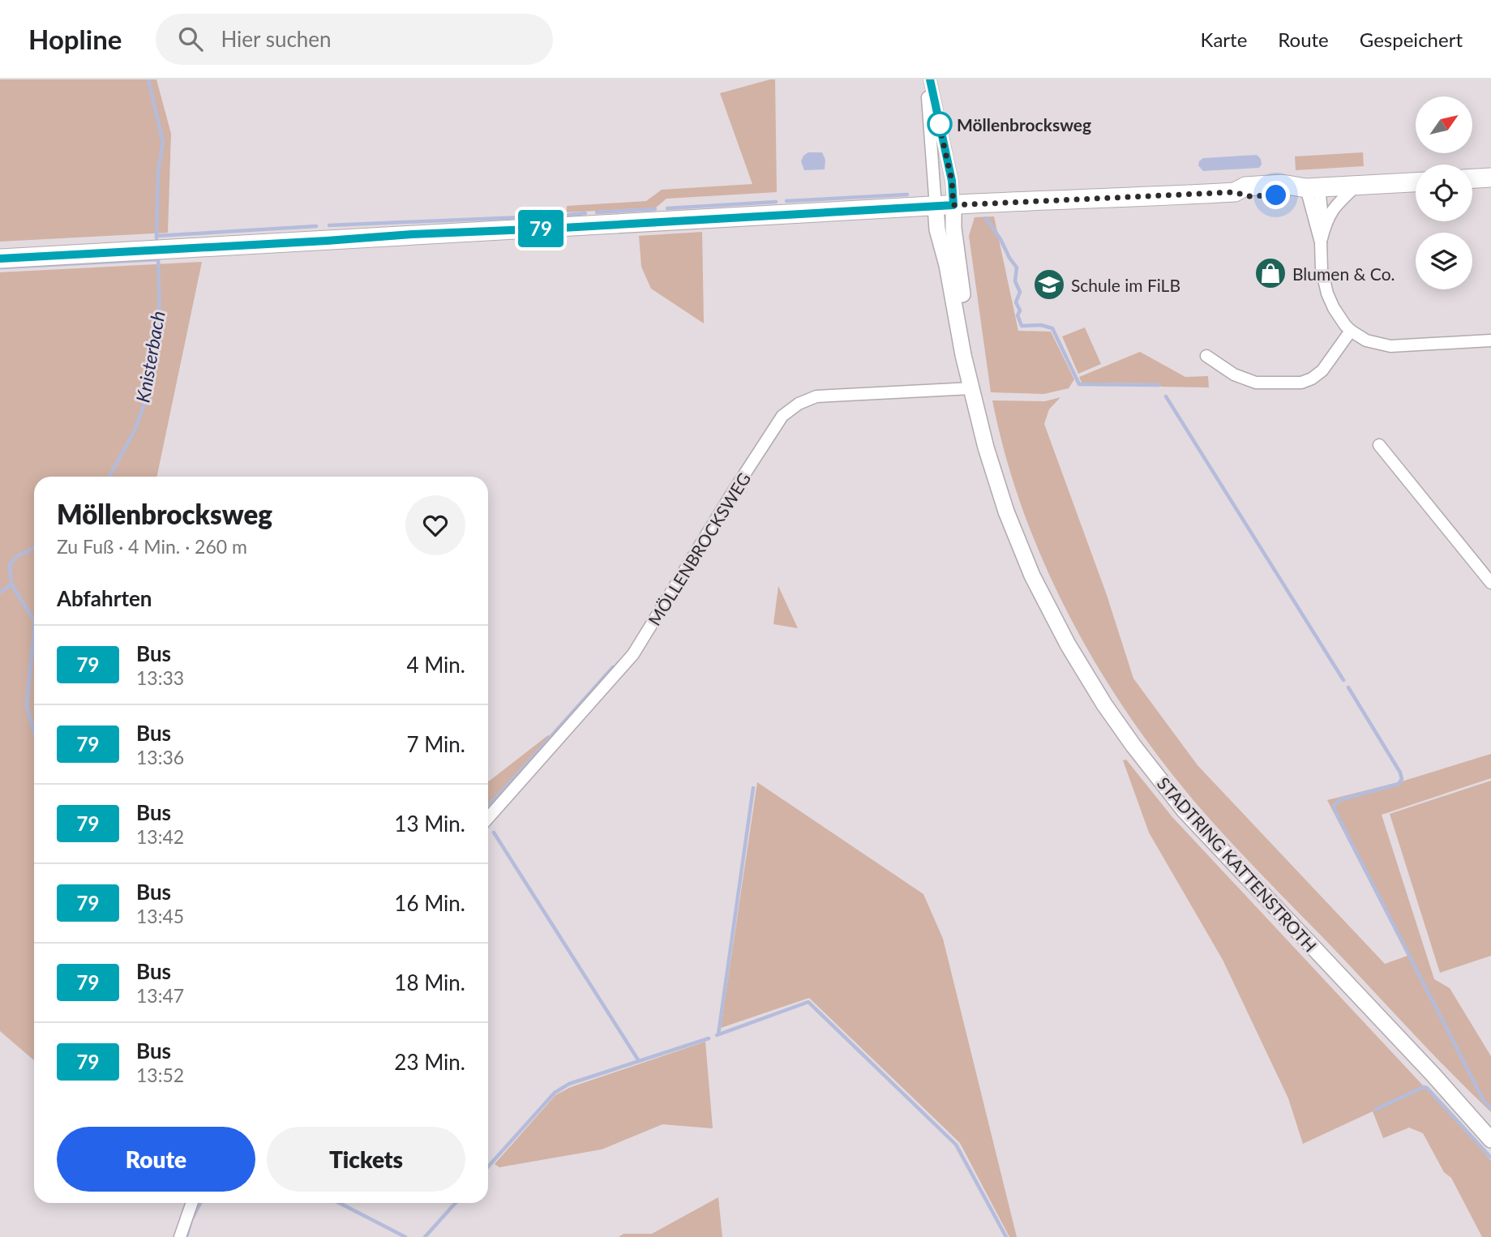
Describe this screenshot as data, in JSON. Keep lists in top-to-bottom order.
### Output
{
  "streets": {
    "main road": ["STADTRING KATTENSTROTH"],
    "street": ["MÖLLENBROCKSWEG"]
  },
  "crossings": [
    ["MÖLLENBROCKSWEG", "STADTRING KATTENSTROTH"]
  ],
  "water": ["Knisterbach"],
  "places": {
    "other": ["Möllenbrocksweg"],
    "shop": ["Blumen & Co."],
    "school or university": ["Schule im FiLB"]
  },
  "lines": ["bus line 79"],
  "north": "top right",
  "page": {
    "header": "Hopline",
    "search": "Hier suchen",
    "nav": ["Karte", "Route", "Gespeichert"],
    "on_map": "79",
    "heading": [
      ["Möllenbrocksweg", "Zu Fuß · 4 Min. · 260 m"],
      "Abfahrten"
    ],
    "list": [
      {
        "mark": "79",
        "name": "Bus",
        "note": "13:33",
        "value": "4 Min."
      },
      {
        "mark": "79",
        "name": "Bus",
        "note": "13:36",
        "value": "7 Min."
      },
      {
        "mark": "79",
        "name": "Bus",
        "note": "13:42",
        "value": "13 Min."
      },
      {
        "mark": "79",
        "name": "Bus",
        "note": "13:45",
        "value": "16 Min."
      },
      {
        "mark": "79",
        "name": "Bus",
        "note": "13:47",
        "value": "18 Min."
      },
      {
        "mark": "79",
        "name": "Bus",
        "note": "13:52",
        "value": "23 Min."
      }
    ],
    "buttons": ["Route", "Tickets"]
  }
}
